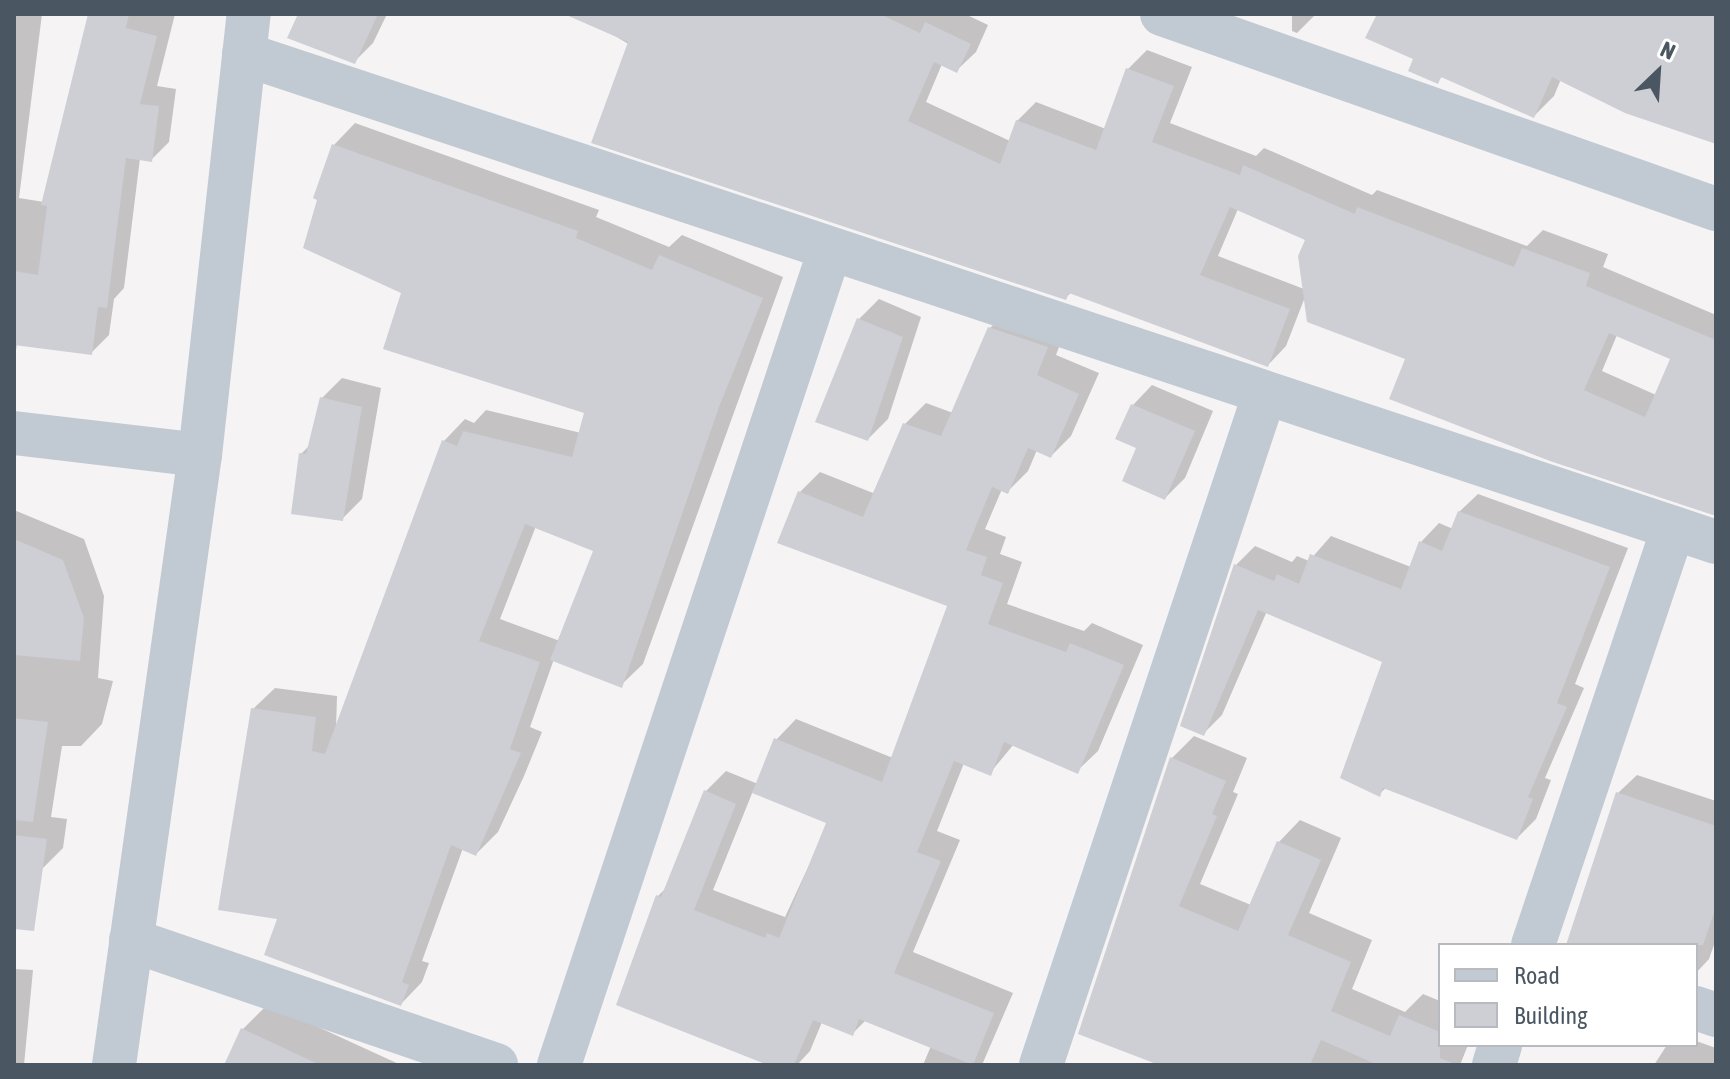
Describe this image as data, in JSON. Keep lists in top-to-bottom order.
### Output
{
  "legend": ["Road", "Building"],
  "north": "top right"
}
